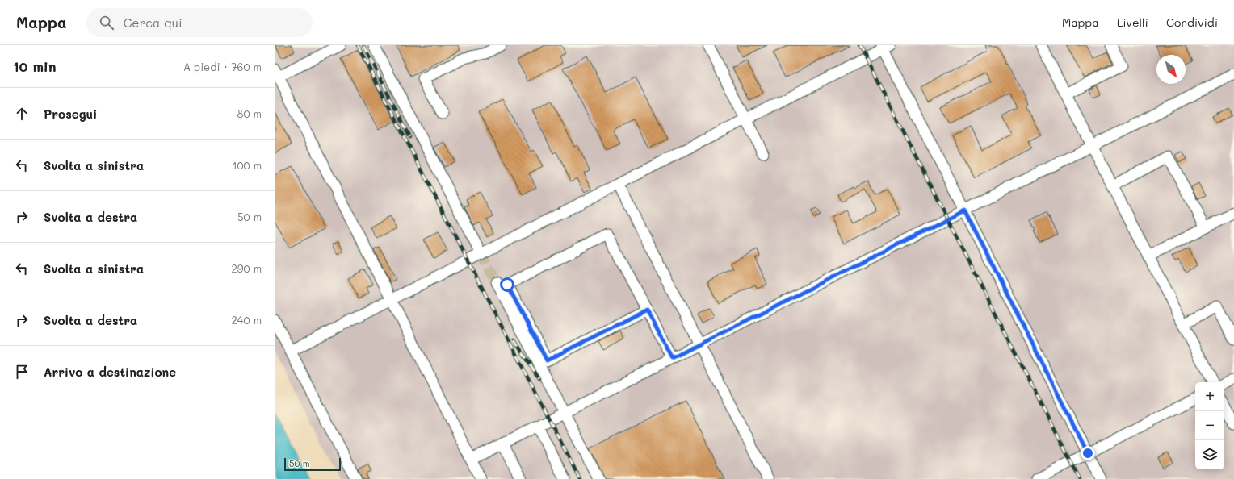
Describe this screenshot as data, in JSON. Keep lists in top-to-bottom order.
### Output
{
  "scale_bar": "50 m",
  "north": "bottom right",
  "page": {
    "header": "Mappa",
    "search": "Cerca qui",
    "nav": ["Mappa", "Livelli", "Condividi"],
    "heading": ["10 min", "A piedi · 760 m"],
    "list": [
      ["Prosegui", "80 m"],
      ["Svolta a sinistra", "100 m"],
      ["Svolta a destra", "50 m"],
      ["Svolta a sinistra", "290 m"],
      ["Svolta a destra", "240 m"],
      "Arrivo a destinazione"
    ],
    "map_buttons": ["+", "−"],
    "scale": "50 m"
  }
}
